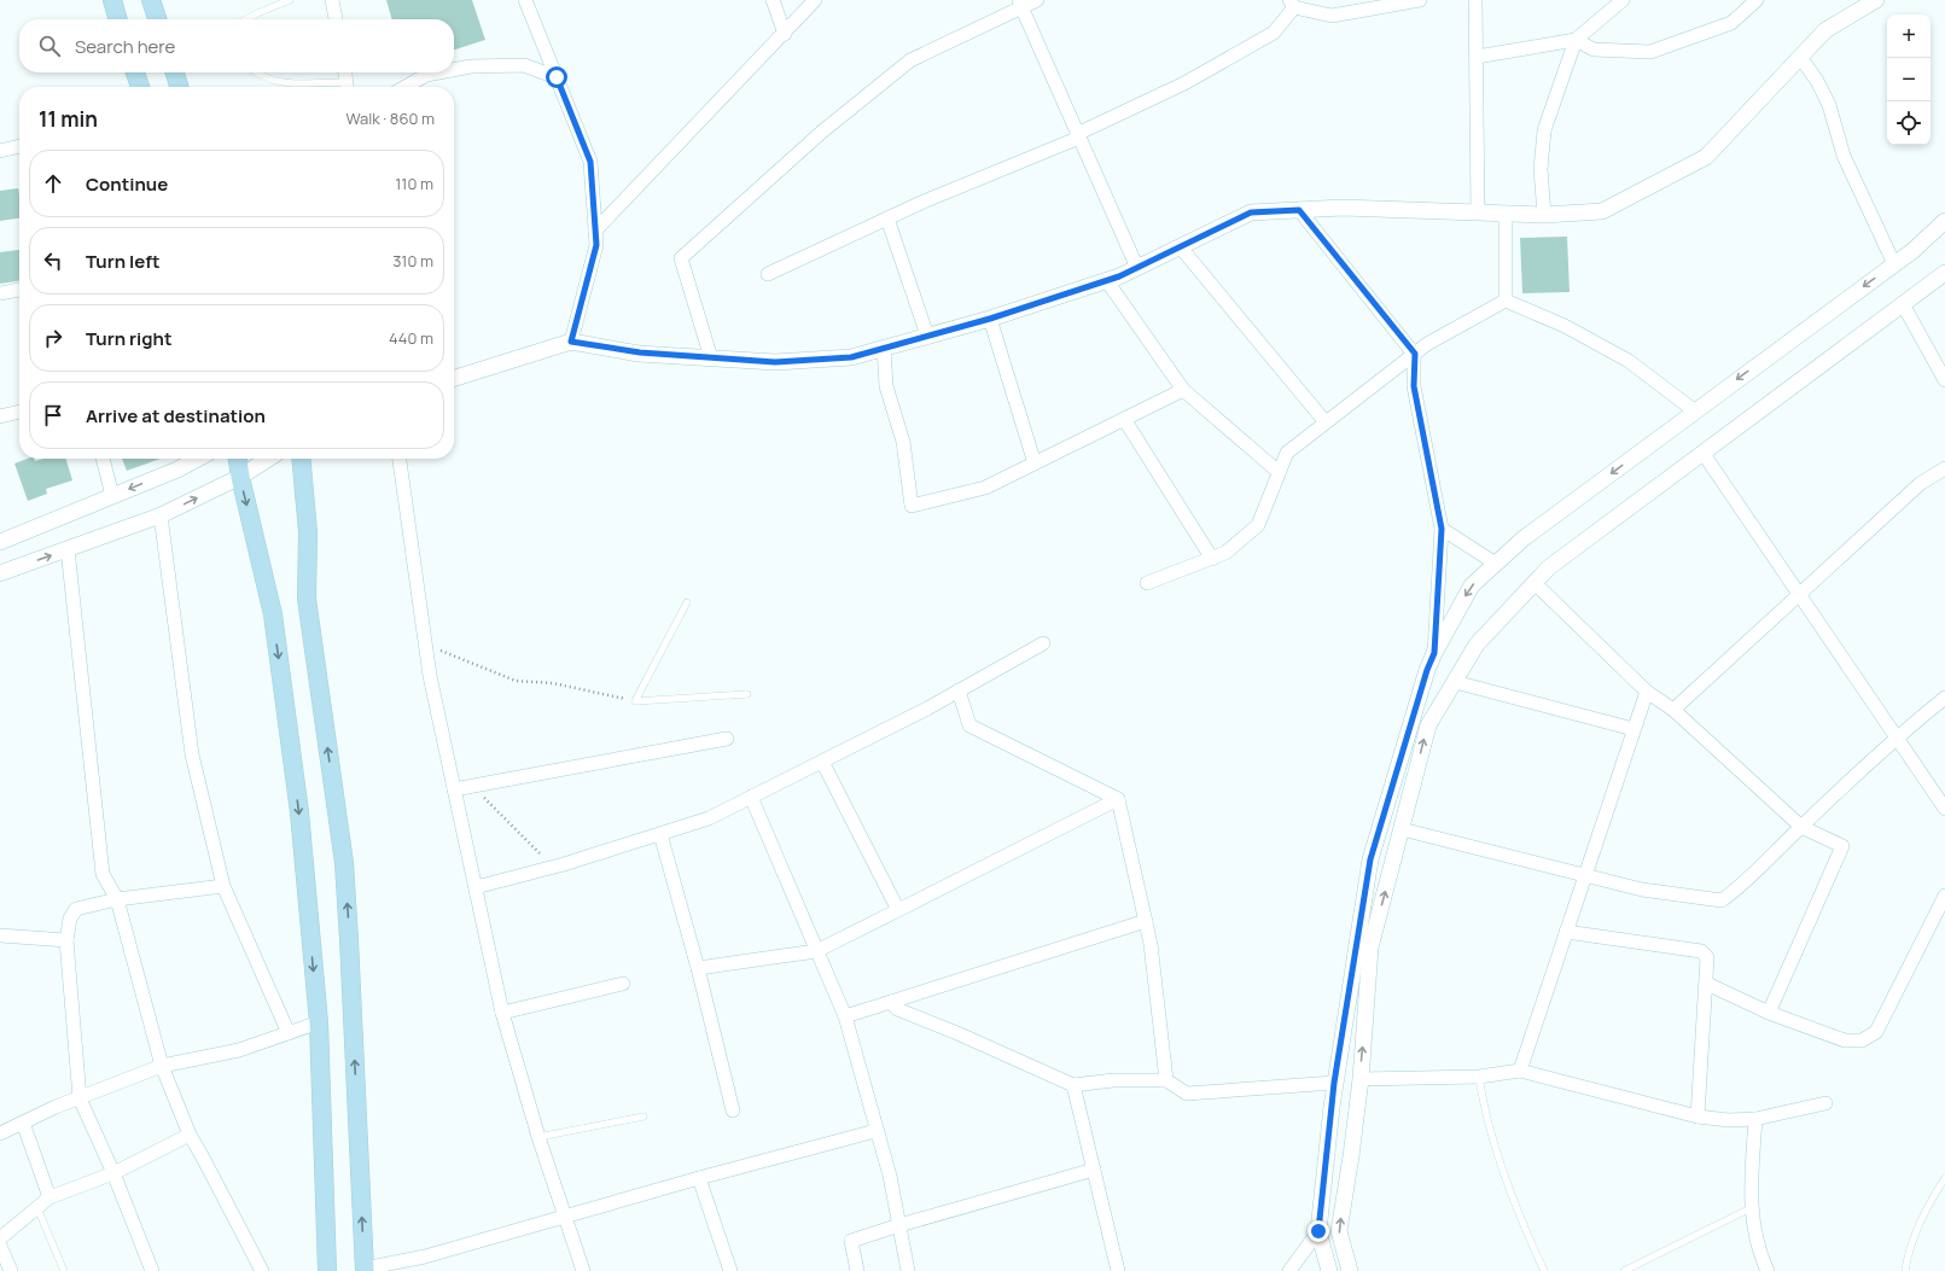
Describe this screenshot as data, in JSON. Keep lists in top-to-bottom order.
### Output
{
  "page": {
    "map_buttons": ["+", "−"],
    "search": "Search here",
    "heading": ["11 min", "Walk · 860 m"],
    "list": [
      ["Continue", "110 m"],
      ["Turn left", "310 m"],
      ["Turn right", "440 m"],
      "Arrive at destination"
    ]
  }
}
